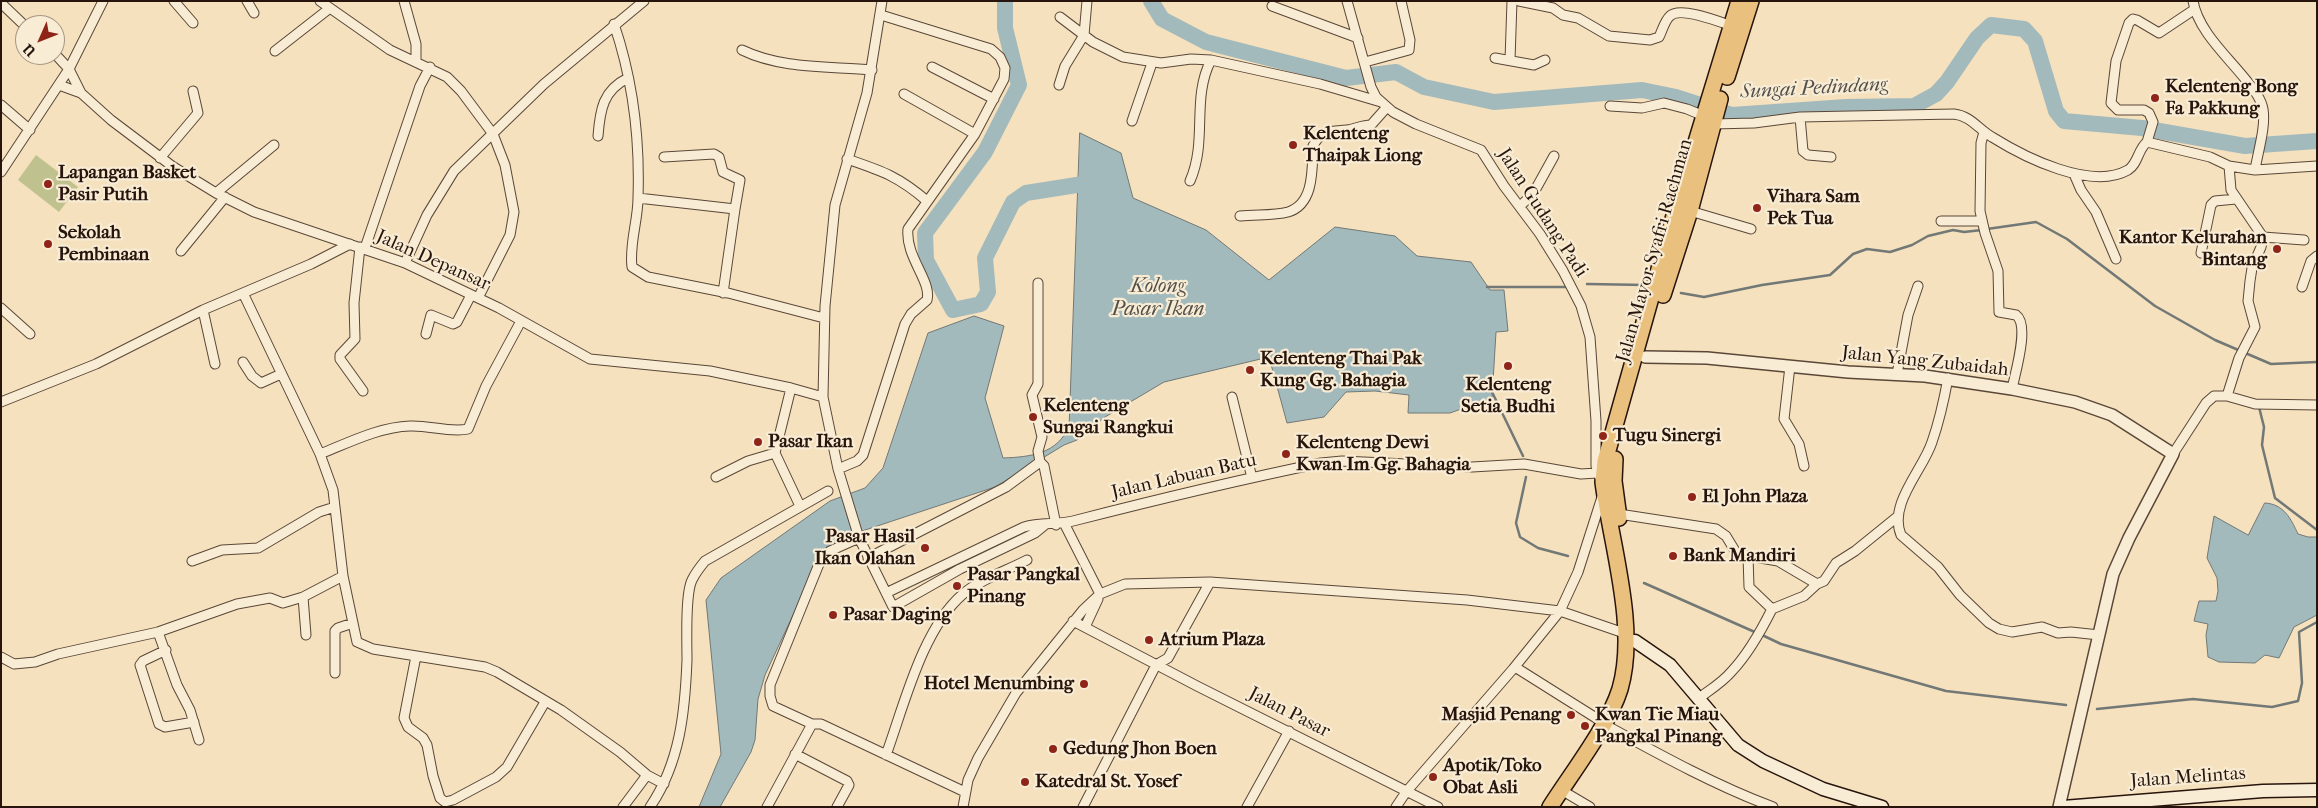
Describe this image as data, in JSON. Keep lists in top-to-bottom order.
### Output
{
  "streets": {
    "highway": ["Jalan Mayor Syafri Rachman"],
    "main road": ["Jalan Melintas"],
    "street": [
      "Jalan Gudang Padi",
      "Jalan Depansar",
      "Jalan Yang Zubaidah",
      "Jalan Labuan Batu",
      "Jalan Pasar"
    ]
  },
  "crossings": [
    ["Jalan Gudang Padi", "Jalan Mayor Syafri Rachman"],
    ["Jalan Gudang Padi", "Jalan Labuan Batu"],
    ["Jalan Gudang Padi", "Jalan Pasar"],
    ["Jalan Mayor Syafri Rachman", "Jalan Yang Zubaidah"],
    ["Jalan Mayor Syafri Rachman", "Jalan Labuan Batu"]
  ],
  "water": ["Sungai Pedindang", "Kolong Pasar Ikan"],
  "places": [
    "Kelenteng Bong Fa Pakkung",
    "Kelenteng Thaipak Liong",
    "Lapangan Basket Pasir Putih",
    "Vihara Sam Pek Tua",
    "Sekolah Pembinaan",
    "Kantor Kelurahan Bintang",
    "Kelenteng Setia Budhi",
    "Kelenteng Thai Pak Kung Gg. Bahagia",
    "Kelenteng Sungai Rangkui",
    "Tugu Sinergi",
    "Pasar Ikan",
    "Kelenteng Dewi Kwan Im Gg. Bahagia",
    "El John Plaza",
    "Pasar Hasil Ikan Olahan",
    "Bank Mandiri",
    "Pasar Pangkal Pinang",
    "Pasar Daging",
    "Atrium Plaza",
    "Hotel Menumbing",
    "Masjid Penang",
    "Kwan Tie Miau Pangkal Pinang",
    "Gedung Jhon Boen",
    "Apotik/Toko Obat Asli",
    "Katedral St. Yosef"
  ],
  "north": "bottom left"
}
